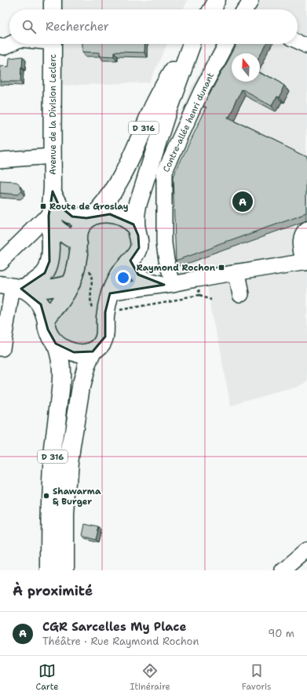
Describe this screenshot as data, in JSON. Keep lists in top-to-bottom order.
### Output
{
  "streets": {
    "main road": ["Avenue de la Division Leclerc", "D 316"],
    "street": ["Contre-allée henri dunant"]
  },
  "places": {
    "transit": ["Route de Groslay", "Raymond Rochon"],
    "other": ["Shawarma & Burger"]
  },
  "north": "top",
  "page": {
    "search": "Rechercher",
    "pins": "A",
    "heading": "À proximité",
    "list": [
      {
        "mark": "A",
        "name": "CGR Sarcelles My Place",
        "note": "Théâtre · Rue Raymond Rochon",
        "value": "90 m"
      }
    ],
    "nav": ["Carte", "Itinéraire", "Favoris"]
  }
}
